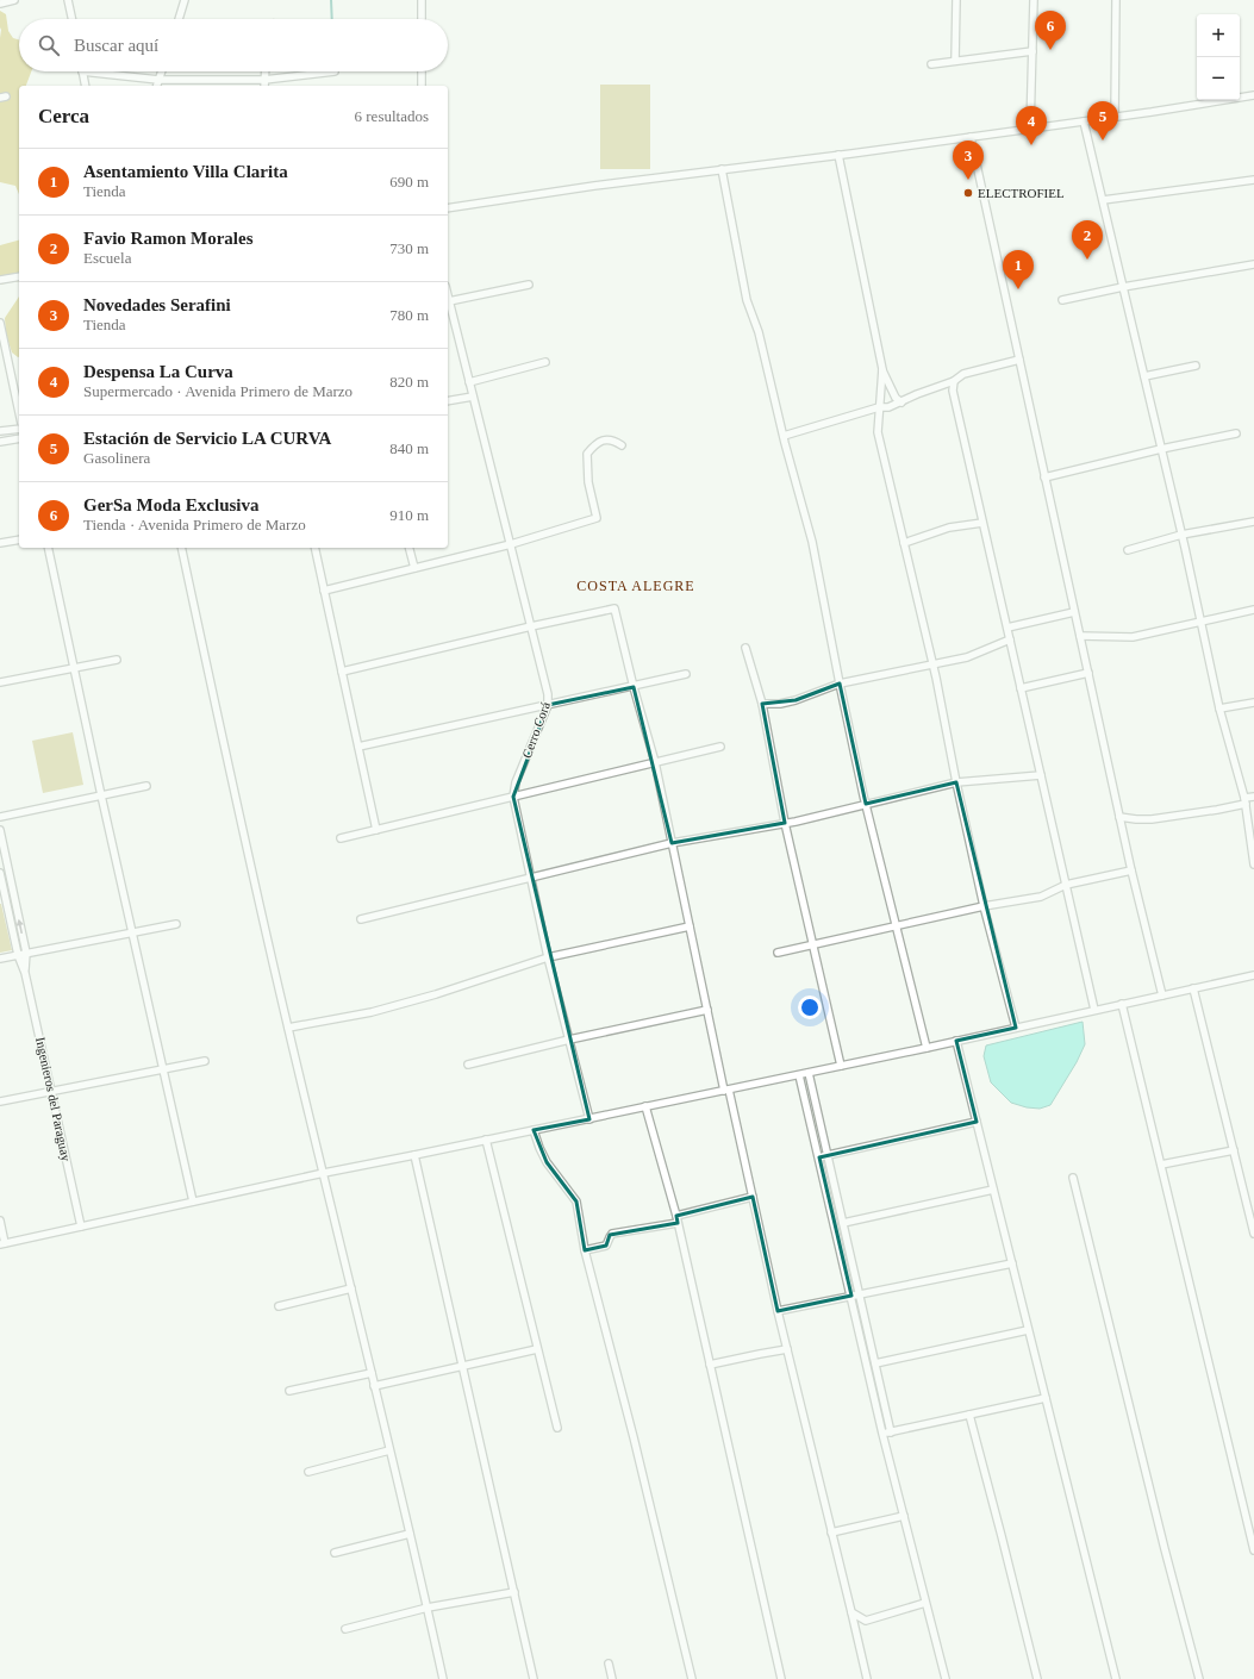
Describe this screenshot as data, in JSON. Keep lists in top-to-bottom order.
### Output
{
  "streets": {
    "street": ["Cerro Corá", "Ingenieros del Paraguay"]
  },
  "districts": ["COSTA ALEGRE"],
  "places": ["ELECTROFIEL"],
  "page": {
    "pins": [
      "6",
      "5",
      "4",
      "3",
      "2",
      "1"
    ],
    "map_buttons": ["+", "−"],
    "search": "Buscar aquí",
    "heading": ["Cerca", "6 resultados"],
    "list": [
      {
        "mark": "1",
        "name": "Asentamiento Villa Clarita",
        "note": "Tienda",
        "value": "690 m"
      },
      {
        "mark": "2",
        "name": "Favio Ramon Morales",
        "note": "Escuela",
        "value": "730 m"
      },
      {
        "mark": "3",
        "name": "Novedades Serafini",
        "note": "Tienda",
        "value": "780 m"
      },
      {
        "mark": "4",
        "name": "Despensa La Curva",
        "note": "Supermercado · Avenida Primero de Marzo",
        "value": "820 m"
      },
      {
        "mark": "5",
        "name": "Estación de Servicio LA CURVA",
        "note": "Gasolinera",
        "value": "840 m"
      },
      {
        "mark": "6",
        "name": "GerSa Moda Exclusiva",
        "note": "Tienda · Avenida Primero de Marzo",
        "value": "910 m"
      }
    ]
  }
}
